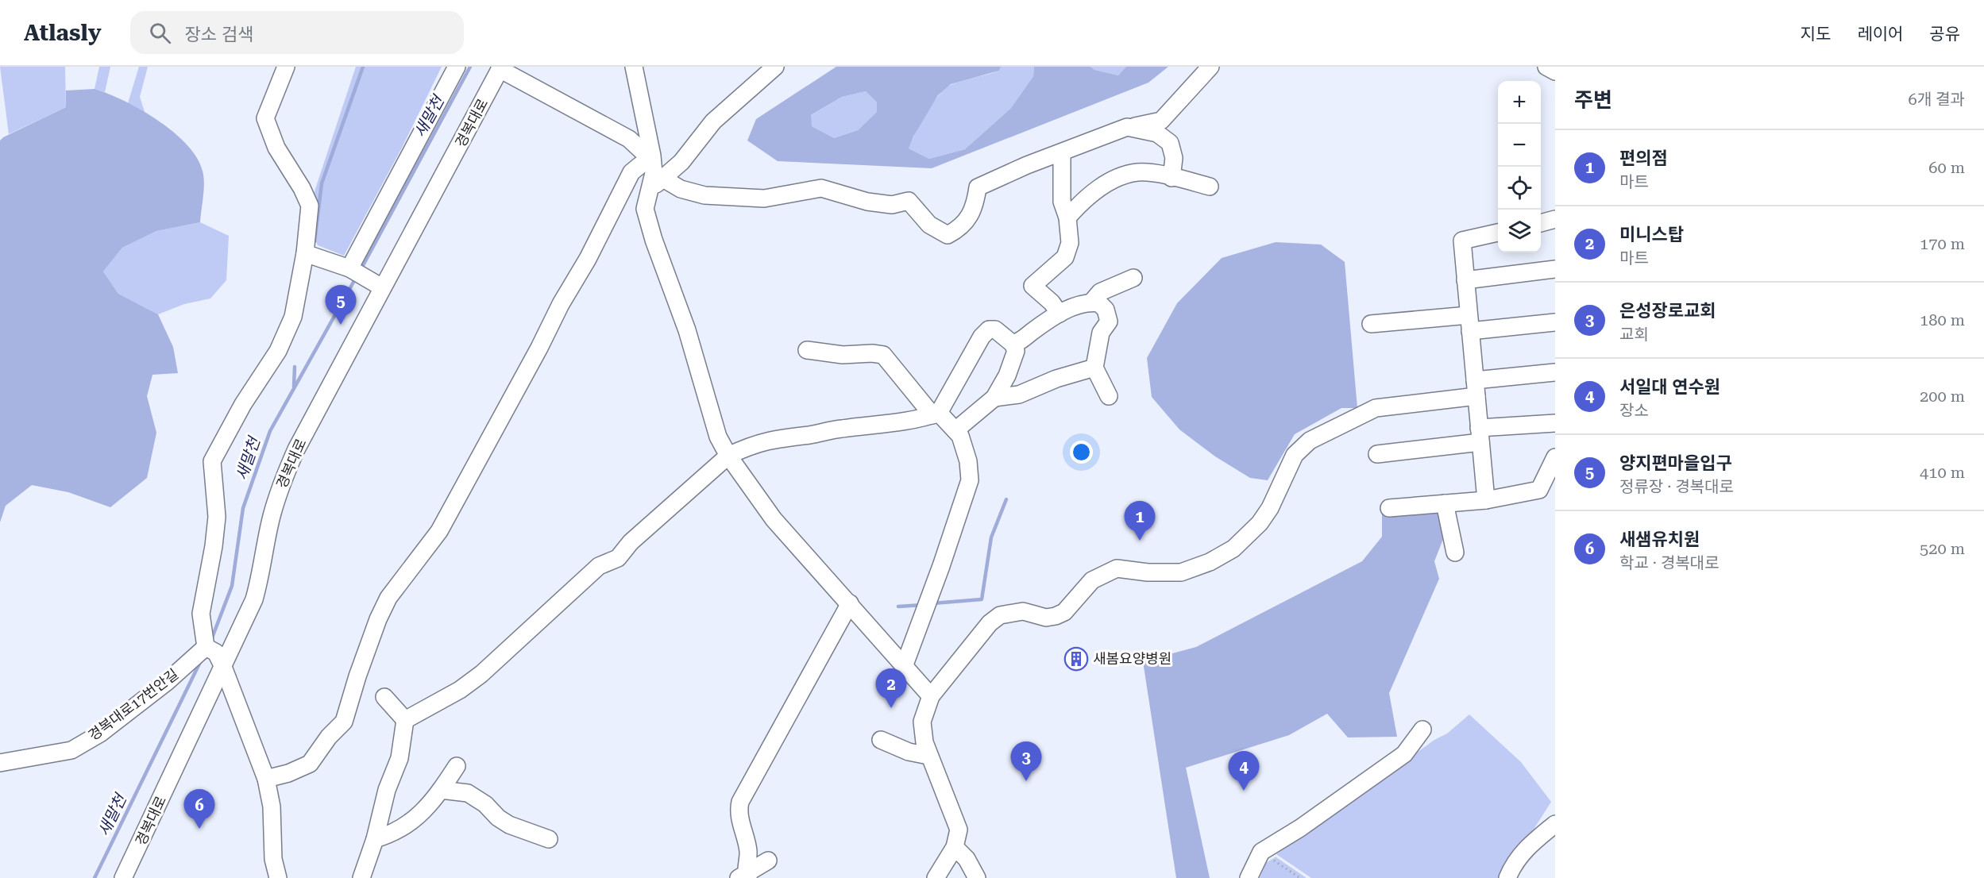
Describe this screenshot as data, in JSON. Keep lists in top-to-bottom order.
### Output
{
  "streets": {
    "street": ["경복대로", "경복대로17번안길"]
  },
  "crossings": [
    ["경복대로", "경복대로17번안길"]
  ],
  "water": ["새말천"],
  "places": {
    "building": ["새봄요양병원"]
  },
  "page": {
    "header": "Atlasly",
    "search": "장소 검색",
    "nav": ["지도", "레이어", "공유"],
    "heading": ["주변", "6개 결과"],
    "map_buttons": ["+", "−"],
    "list": [
      {
        "mark": "1",
        "name": "편의점",
        "note": "마트",
        "value": "60 m"
      },
      {
        "mark": "2",
        "name": "미니스탑",
        "note": "마트",
        "value": "170 m"
      },
      {
        "mark": "3",
        "name": "은성장로교회",
        "note": "교회",
        "value": "180 m"
      },
      {
        "mark": "4",
        "name": "서일대 연수원",
        "note": "장소",
        "value": "200 m"
      },
      {
        "mark": "5",
        "name": "양지편마을입구",
        "note": "정류장 · 경복대로",
        "value": "410 m"
      },
      {
        "mark": "6",
        "name": "새샘유치원",
        "note": "학교 · 경복대로",
        "value": "520 m"
      }
    ],
    "pins": [
      "5",
      "1",
      "2",
      "3",
      "4",
      "6"
    ]
  }
}
